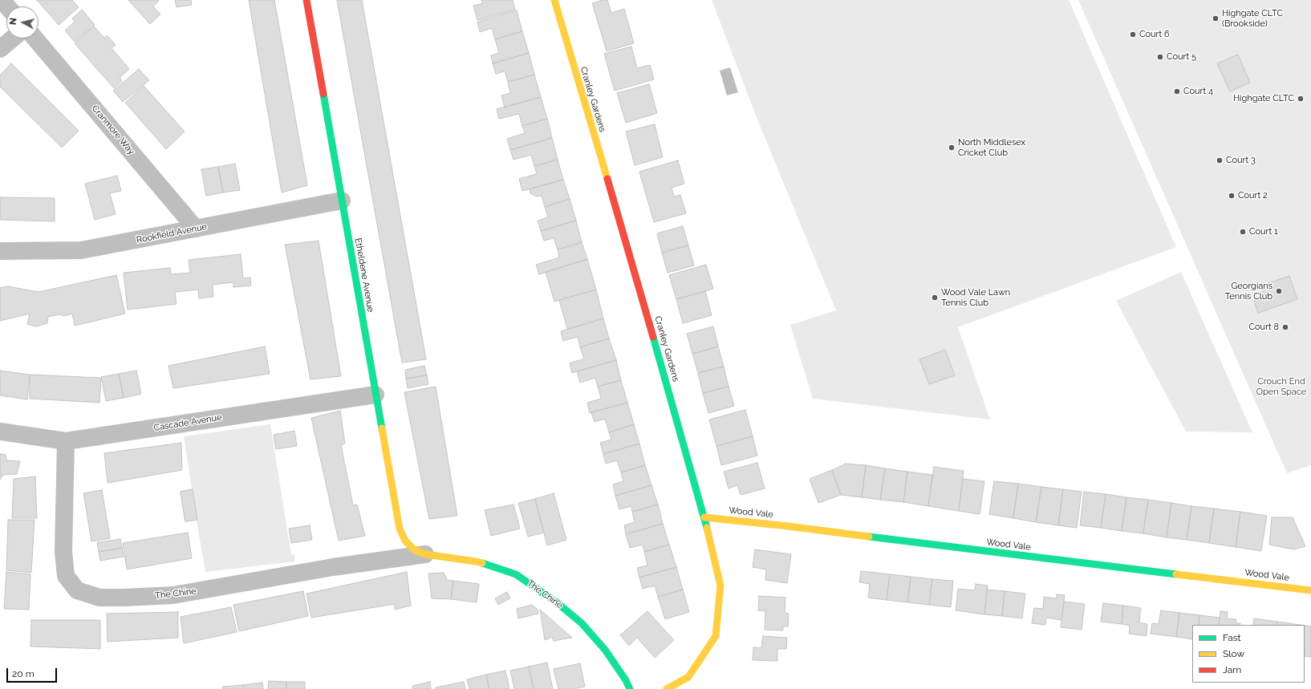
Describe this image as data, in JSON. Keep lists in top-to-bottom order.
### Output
{
  "streets": {
    "street": [
      "Cranley Gardens",
      "Cranmore Way",
      "Rookfield Avenue",
      "Etheldene Avenue",
      "Cascade Avenue",
      "Wood Vale",
      "The Chine"
    ]
  },
  "crossings": [
    ["Cranley Gardens", "Wood Vale"],
    ["Cranmore Way", "Rookfield Avenue"],
    ["Rookfield Avenue", "Etheldene Avenue"],
    ["Etheldene Avenue", "Cascade Avenue"],
    ["Etheldene Avenue", "The Chine"],
    ["Cascade Avenue", "The Chine"]
  ],
  "parks": ["Crouch End Open Space"],
  "places": [
    "Highgate CLTC (Brookside)",
    "Court 6",
    "Court 5",
    "Court 4",
    "Highgate CLTC",
    "North Middlesex Cricket Club",
    "Court 3",
    "Court 2",
    "Court 1",
    "Georgians Tennis Club",
    "Wood Vale Lawn Tennis Club",
    "Court 8"
  ],
  "legend": ["Fast", "Slow", "Jam"],
  "scale_bar": "20 m",
  "north": "left"
}
